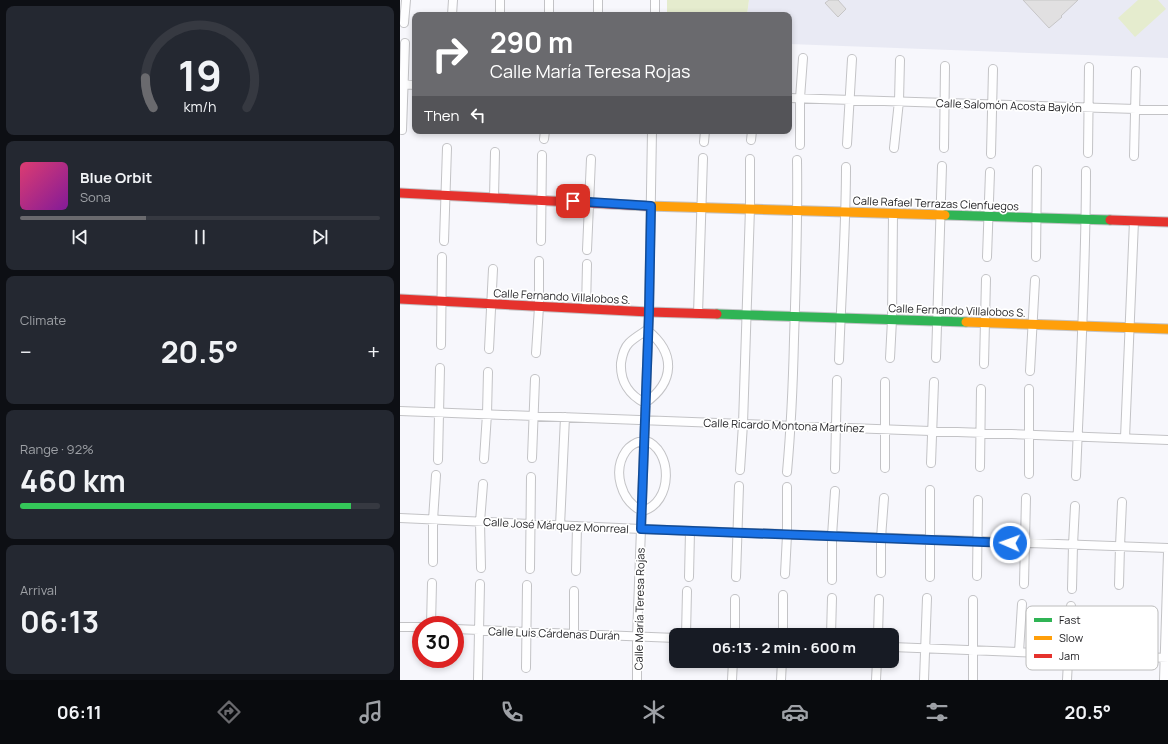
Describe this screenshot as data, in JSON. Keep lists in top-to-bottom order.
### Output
{
  "streets": {
    "street": [
      "Calle Salomón Acosta Baylón",
      "Calle Rafael Terrazas Cienfuegos",
      "Calle Fernando Villalobos S.",
      "Calle Ricardo Montona Martínez",
      "Calle José Márquez Monrreal",
      "Calle María Teresa Rojas",
      "Calle Luis Cárdenas Durán"
    ]
  },
  "crossings": [
    ["Calle Rafael Terrazas Cienfuegos", "Calle María Teresa Rojas"],
    ["Calle Fernando Villalobos S.", "Calle María Teresa Rojas"],
    ["Calle Ricardo Montona Martínez", "Calle María Teresa Rojas"],
    ["Calle José Márquez Monrreal", "Calle María Teresa Rojas"],
    ["Calle María Teresa Rojas", "Calle Luis Cárdenas Durán"]
  ],
  "legend": ["Fast", "Slow", "Jam"],
  "page": {
    "turn": ["290 m", "Calle María Teresa Rojas"],
    "then": "Then",
    "song": ["Blue Orbit", "Sona"],
    "tile": [
      "Climate",
      ["Range · 92%", "460 km"],
      ["Arrival", "06:13"]
    ],
    "heat": ["−", "20.5°", "+"],
    "limit": "30",
    "trip": "06:13 · 2 min · 600 m",
    "tabs": ["06:11", "20.5°"],
    "gauge": ["19", "km/h"]
  }
}
